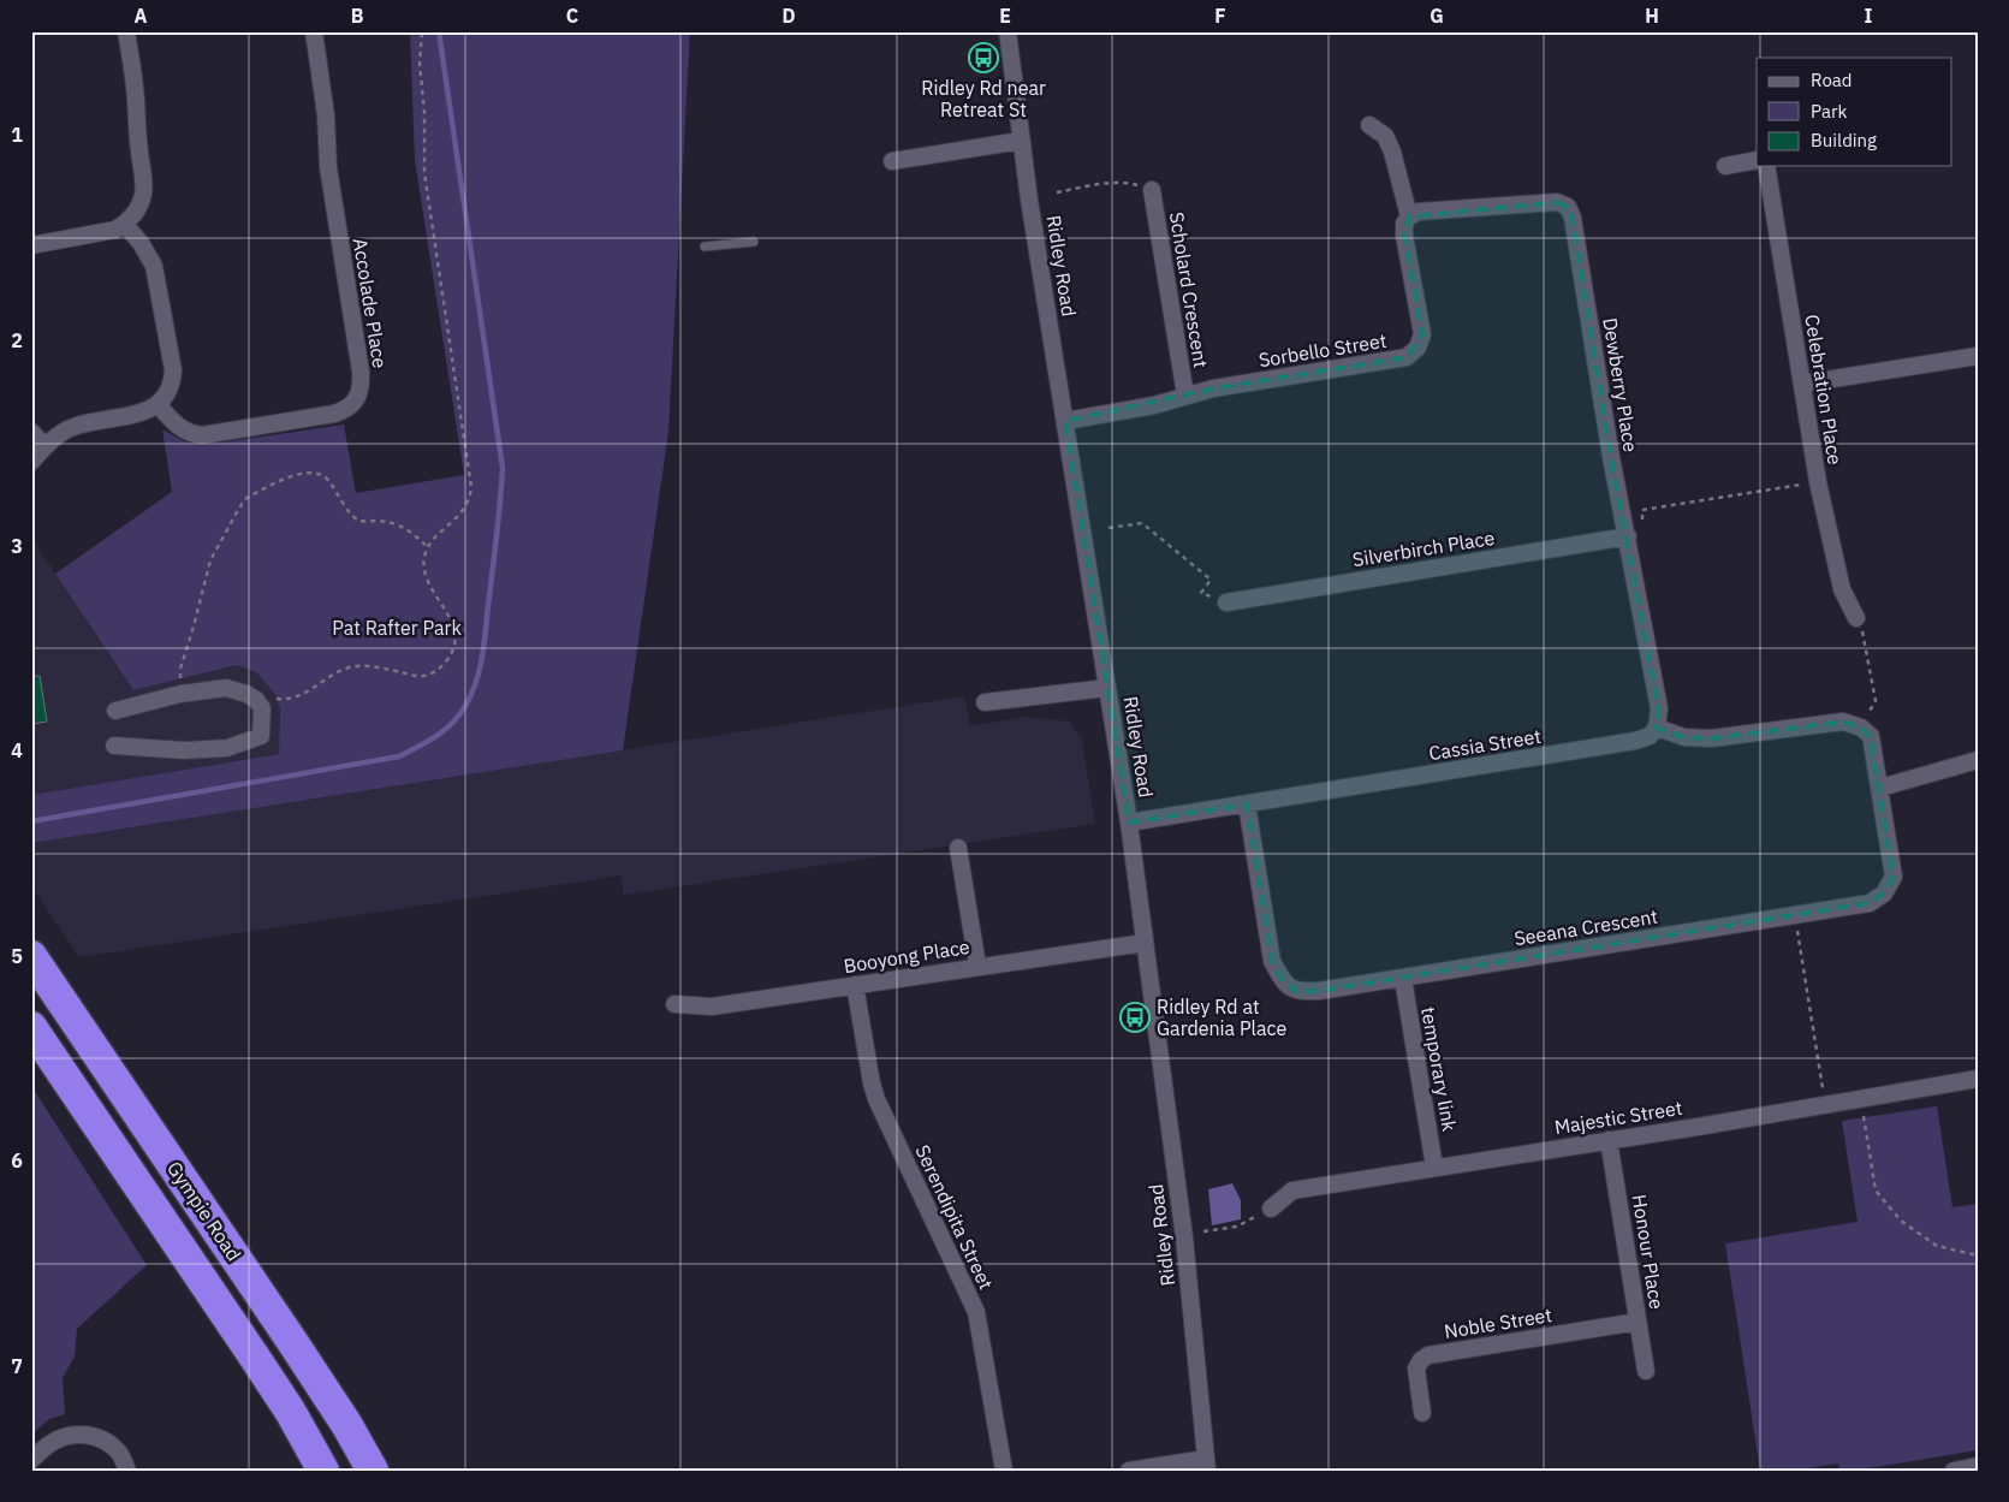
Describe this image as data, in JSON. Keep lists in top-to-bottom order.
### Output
{
  "streets": {
    "highway": ["Gympie Road"],
    "street": [
      "Ridley Road",
      "Scholard Crescent",
      "Accolade Place",
      "Sorbello Street",
      "Dewberry Place",
      "Celebration Place",
      "Silverbirch Place",
      "Cassia Street",
      "Seeana Crescent",
      "Booyong Place",
      "temporary link",
      "Majestic Street",
      "Serendipita Street",
      "Honour Place",
      "Noble Street"
    ]
  },
  "crossings": [
    ["Ridley Road", "Sorbello Street"],
    ["Ridley Road", "Cassia Street"],
    ["Ridley Road", "Booyong Place"],
    ["Scholard Crescent", "Sorbello Street"],
    ["Sorbello Street", "Dewberry Place"],
    ["Dewberry Place", "Silverbirch Place"],
    ["Dewberry Place", "Cassia Street"],
    ["Cassia Street", "Seeana Crescent"],
    ["Seeana Crescent", "temporary link"],
    ["Booyong Place", "Serendipita Street"],
    ["temporary link", "Majestic Street"],
    ["Majestic Street", "Honour Place"],
    ["Honour Place", "Noble Street"]
  ],
  "parks": ["Pat Rafter Park"],
  "places": {
    "bus stop": ["Ridley Rd near Retreat St", "Ridley Rd at Gardenia Place"]
  },
  "legend": ["Road", "Park", "Building"],
  "grid": {
    "columns": [
      "A",
      "B",
      "C",
      "D",
      "E",
      "F",
      "G",
      "H",
      "I"
    ],
    "rows": [
      "1",
      "2",
      "3",
      "4",
      "5",
      "6",
      "7"
    ]
  }
}
